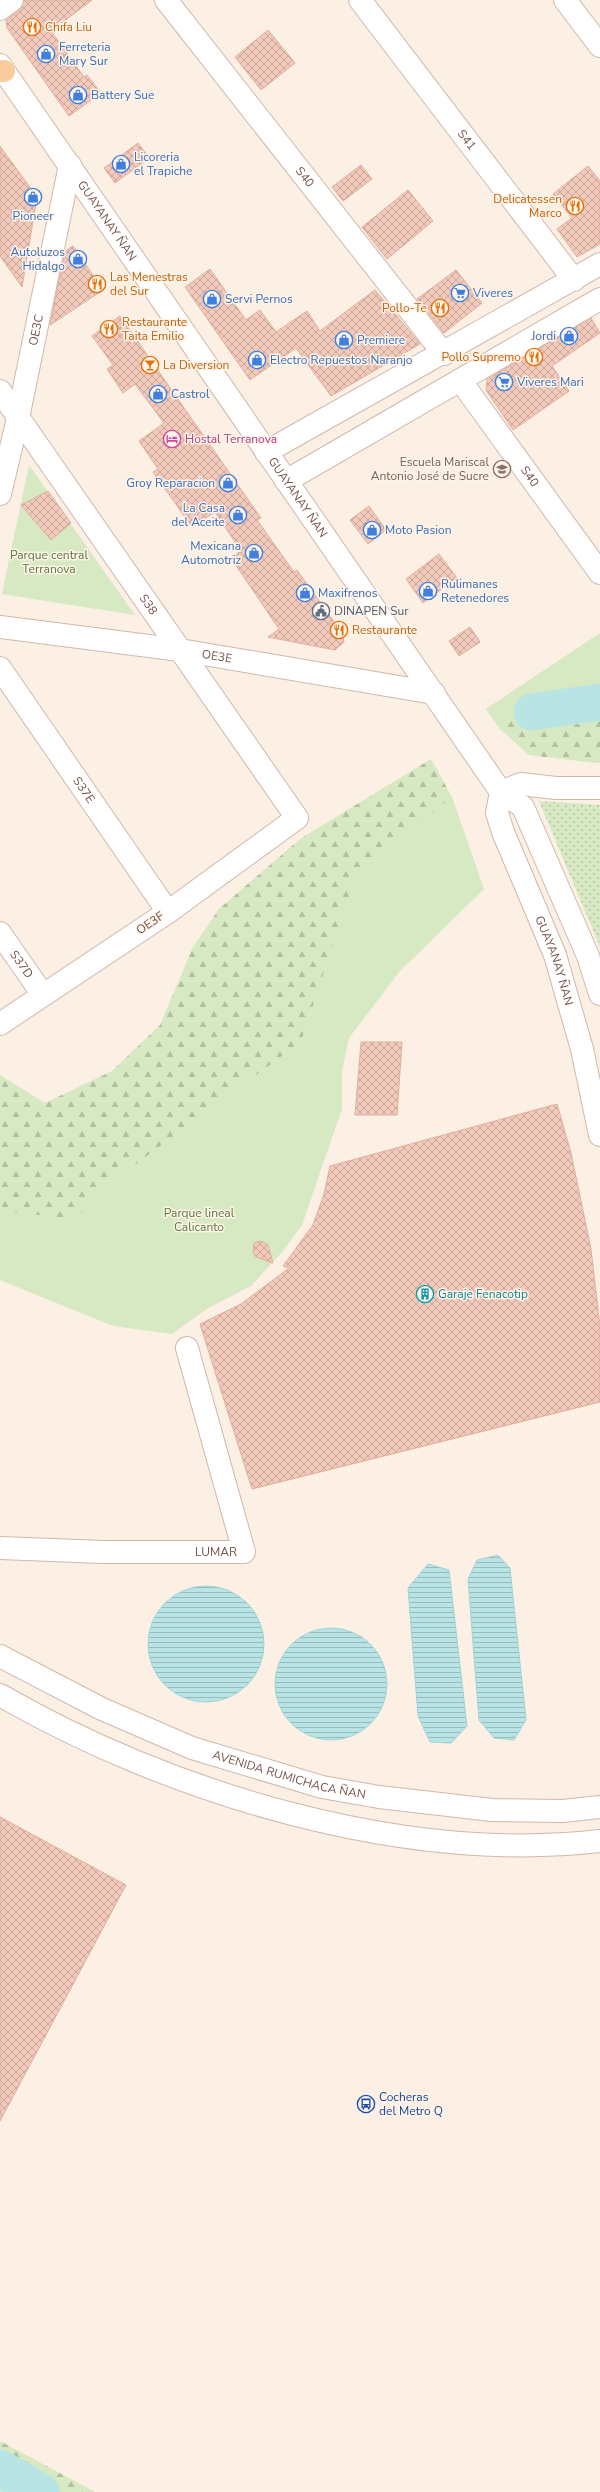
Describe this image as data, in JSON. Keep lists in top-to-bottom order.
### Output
{
  "streets": {
    "street": [
      "S41",
      "S40",
      "GUAYANAY ÑAN",
      "OE3C",
      "S38",
      "OE3E",
      "S37E",
      "OE3F",
      "S37D",
      "LUMAR",
      "AVENIDA RUMICHACA ÑAN"
    ]
  },
  "crossings": [
    ["GUAYANAY ÑAN", "OE3C"],
    ["GUAYANAY ÑAN", "OE3E"],
    ["OE3C", "S38"],
    ["S38", "OE3E"],
    ["S38", "OE3F"],
    ["S37E", "OE3F"],
    ["OE3F", "S37D"]
  ],
  "parks": ["Parque central Terranova", "Parque lineal Calicanto"],
  "places": {
    "restaurant": [
      "Chifa Liu",
      "Delicatessen Marco",
      "Las Menestras del Sur",
      "Pollo-Te",
      "Restaurante Taita Emilio",
      "Pollo Supremo",
      "Restaurante"
    ],
    "shop": [
      "Ferreteria Mary Sur",
      "Battery Sue",
      "Licoreria el Trapiche",
      "Pioneer",
      "Autoluzos Hidalgo",
      "Servi Pernos",
      "Jordi",
      "Premiere",
      "Electro Repuestos Naranjo",
      "Castrol",
      "Groy Reparacion",
      "La Casa del Aceite",
      "Moto Pasion",
      "Mexicana Automotriz",
      "Rulimanes Retenedores",
      "Maxifrenos"
    ],
    "supermarket": ["Viveres", "Viveres Mari"],
    "bar": ["La Diversion"],
    "hotel": ["Hostal Terranova"],
    "school or university": ["Escuela Mariscal Antonio José de Sucre"],
    "public building": ["DINAPEN Sur"],
    "building": ["Garaje Fenacotip"],
    "bus stop": ["Cocheras del Metro Q"]
  }
}
